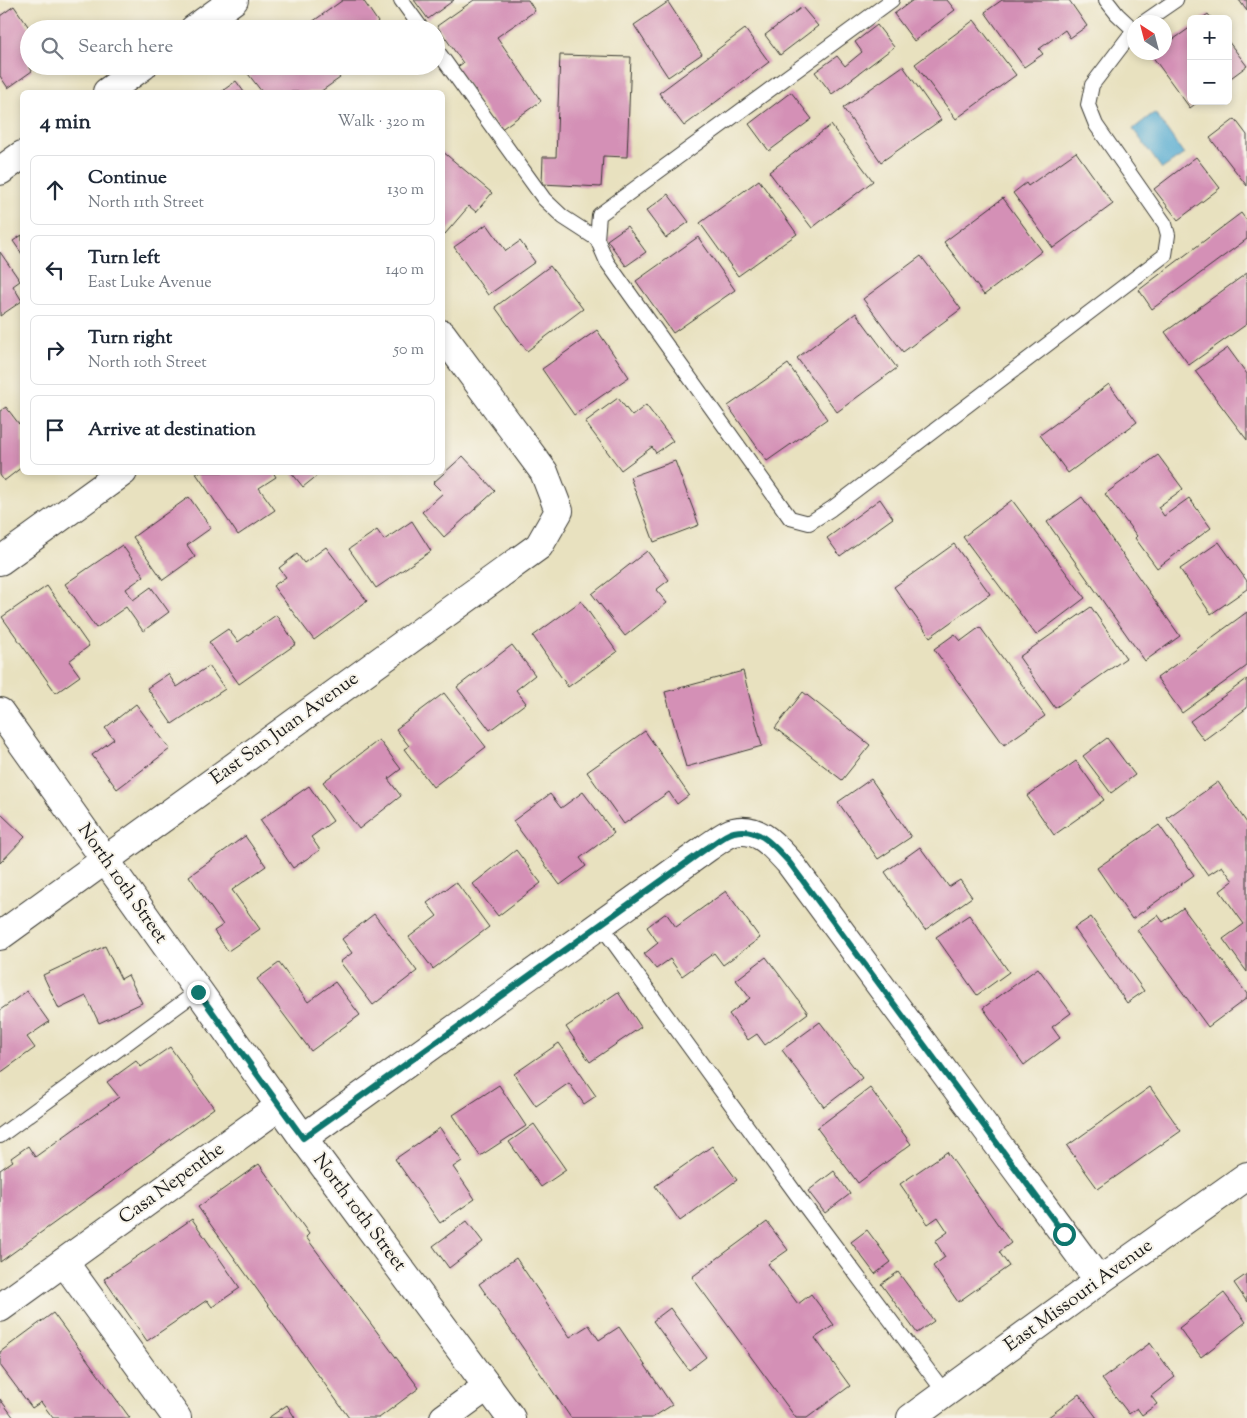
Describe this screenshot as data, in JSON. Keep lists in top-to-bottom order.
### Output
{
  "streets": {
    "street": [
      "East San Juan Avenue",
      "North 10th Street",
      "Casa Nepenthe",
      "East Missouri Avenue"
    ]
  },
  "crossings": [
    ["East San Juan Avenue", "North 10th Street"],
    ["North 10th Street", "Casa Nepenthe"]
  ],
  "north": "top left",
  "page": {
    "map_buttons": ["+", "−"],
    "search": "Search here",
    "heading": ["4 min", "Walk · 320 m"],
    "list": [
      ["Continue", "North 11th Street", "130 m"],
      ["Turn left", "East Luke Avenue", "140 m"],
      ["Turn right", "North 10th Street", "50 m"],
      "Arrive at destination"
    ]
  }
}
